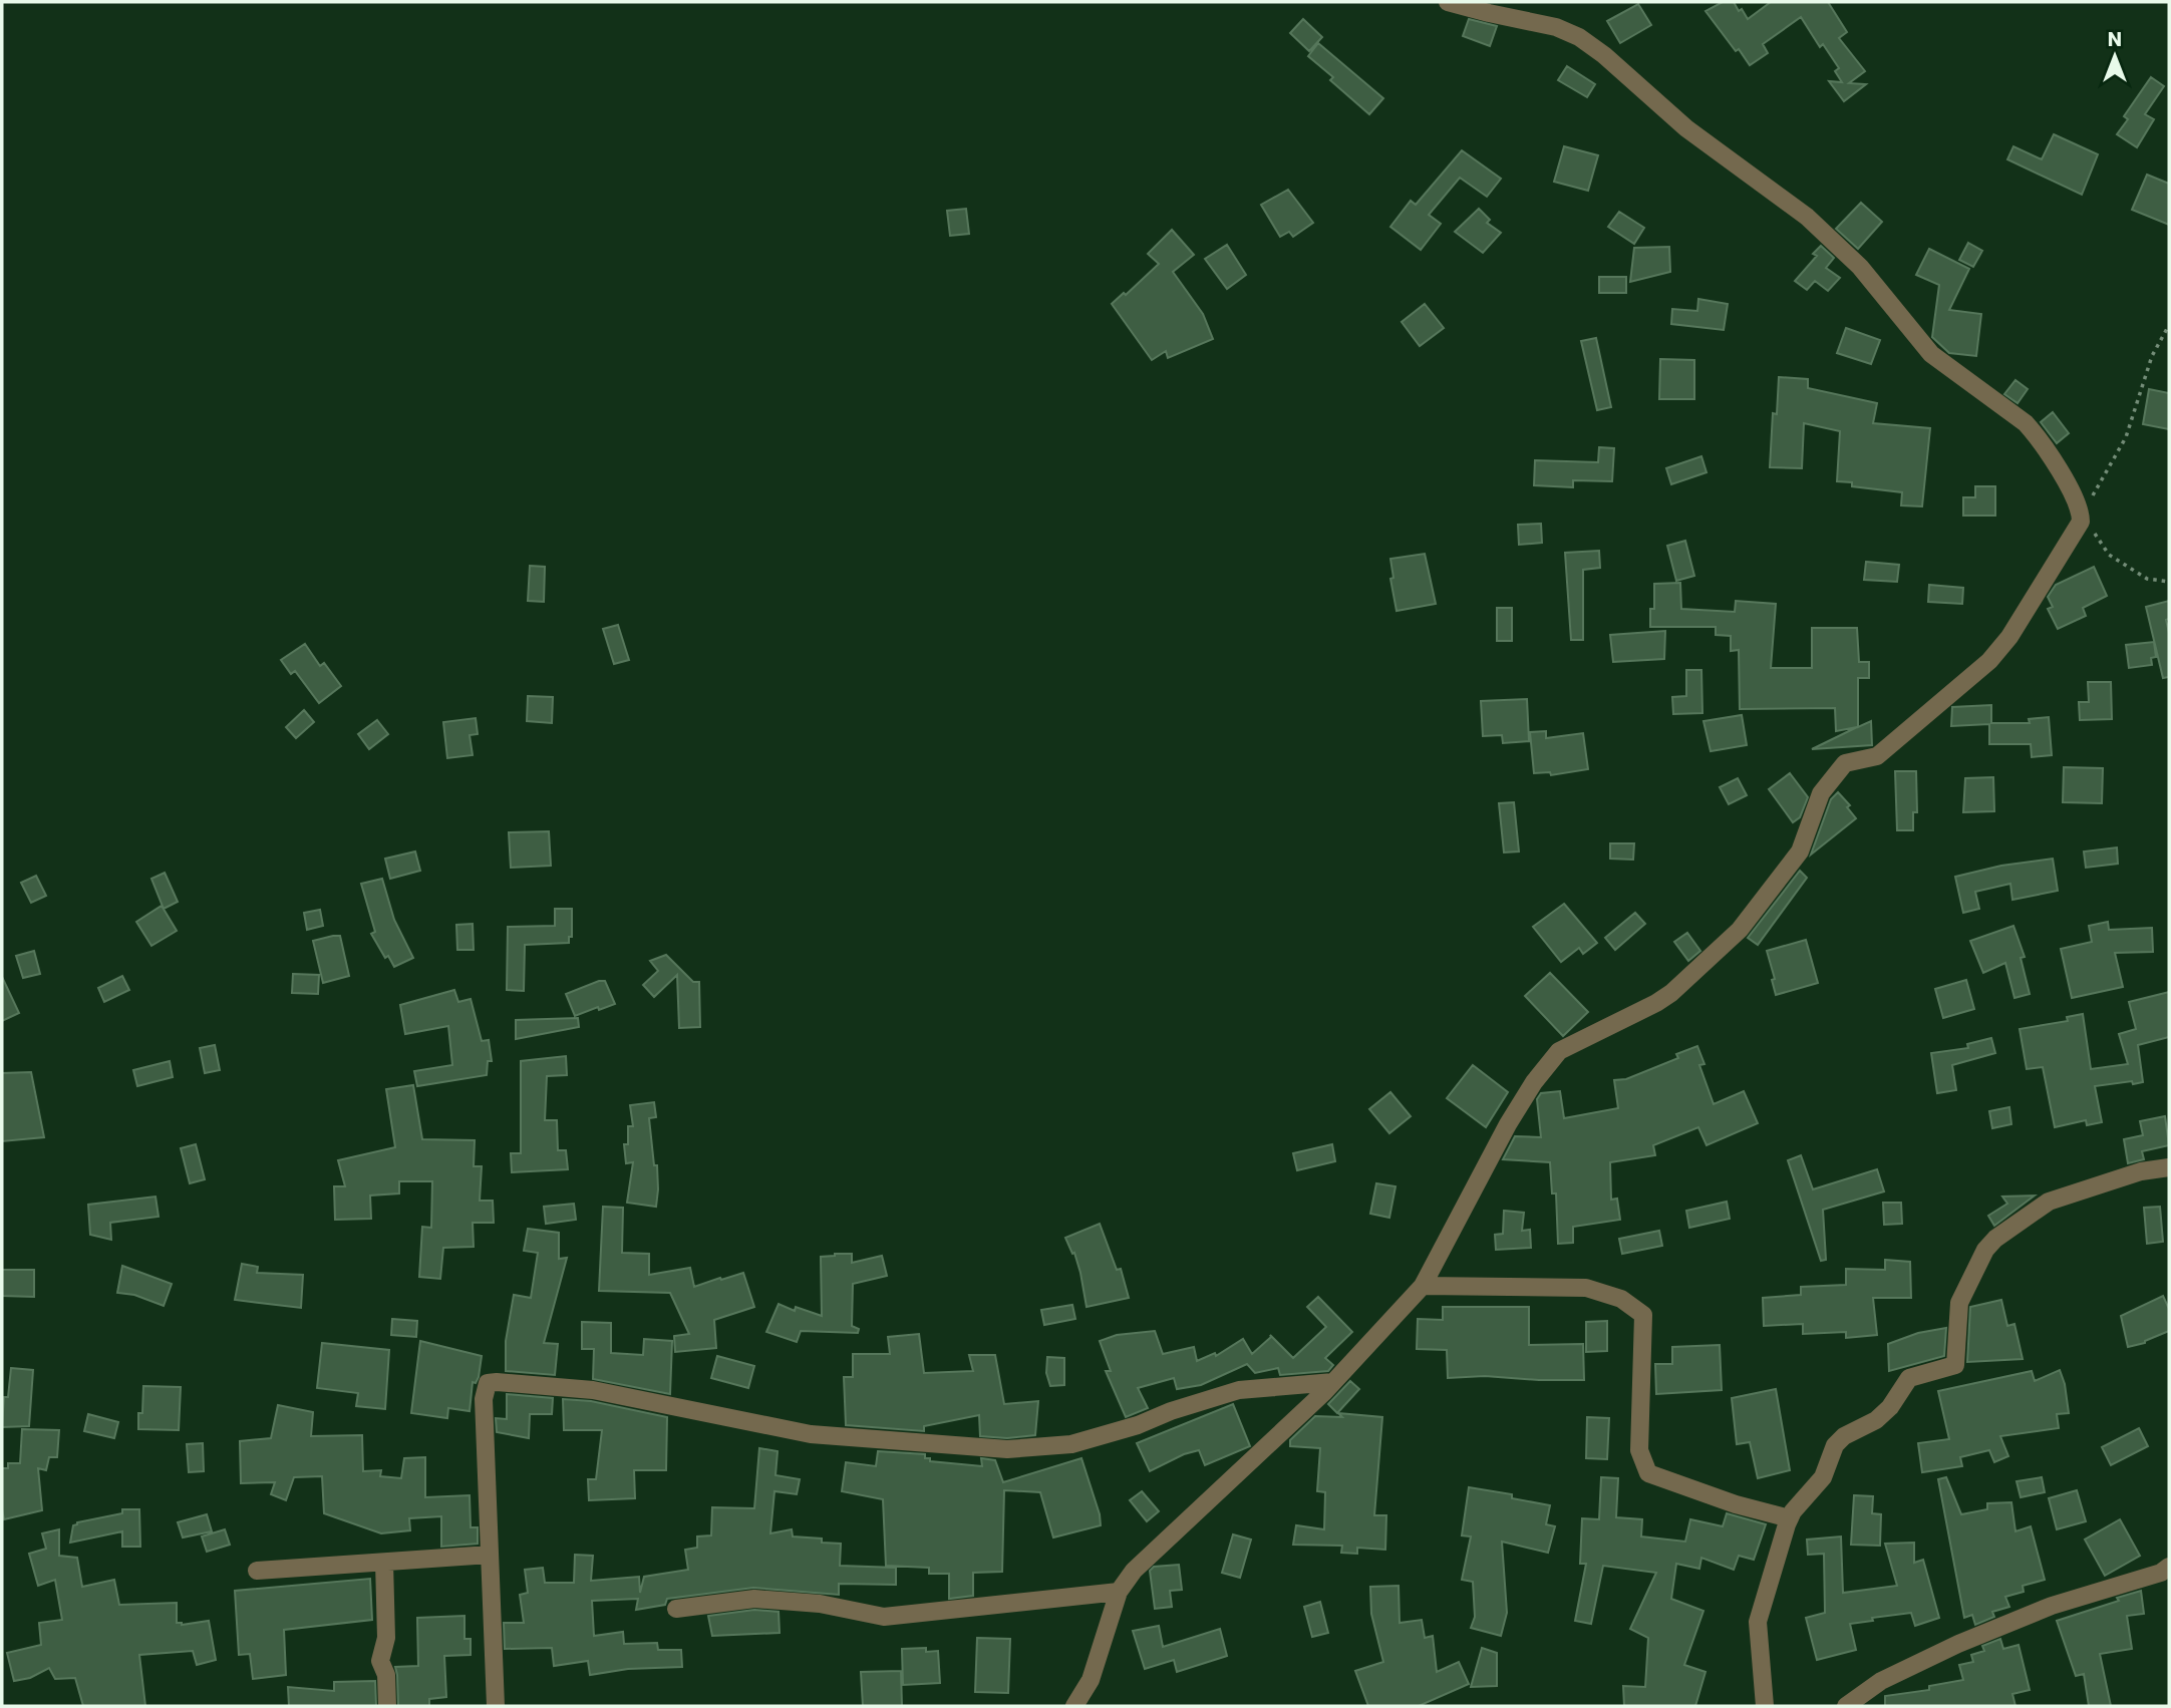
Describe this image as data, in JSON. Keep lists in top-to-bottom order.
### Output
{
  "north": "top"
}
